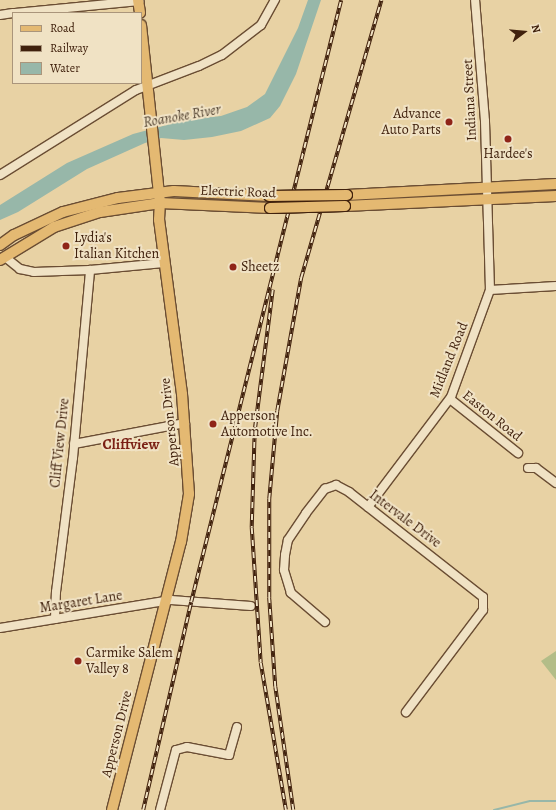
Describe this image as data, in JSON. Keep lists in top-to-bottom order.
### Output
{
  "streets": {
    "main road": ["Electric Road", "Apperson Drive"],
    "street": [
      "Indiana Street",
      "Midland Road",
      "Easton Road",
      "Cliff View Drive",
      "Intervale Drive",
      "Margaret Lane"
    ]
  },
  "crossings": [
    ["Indiana Street", "Electric Road"],
    ["Indiana Street", "Midland Road"],
    ["Electric Road", "Midland Road"],
    ["Electric Road", "Apperson Drive"],
    ["Midland Road", "Easton Road"],
    ["Midland Road", "Intervale Drive"],
    ["Apperson Drive", "Margaret Lane"],
    ["Cliff View Drive", "Margaret Lane"]
  ],
  "districts": ["Cliffview"],
  "water": ["Roanoke River"],
  "places": [
    "Advance Auto Parts",
    "Hardee's",
    "Lydia's Italian Kitchen",
    "Sheetz",
    "Apperson Automotive Inc.",
    "Carmike Salem Valley 8"
  ],
  "legend": ["Road", "Railway", "Water"],
  "north": "right"
}
